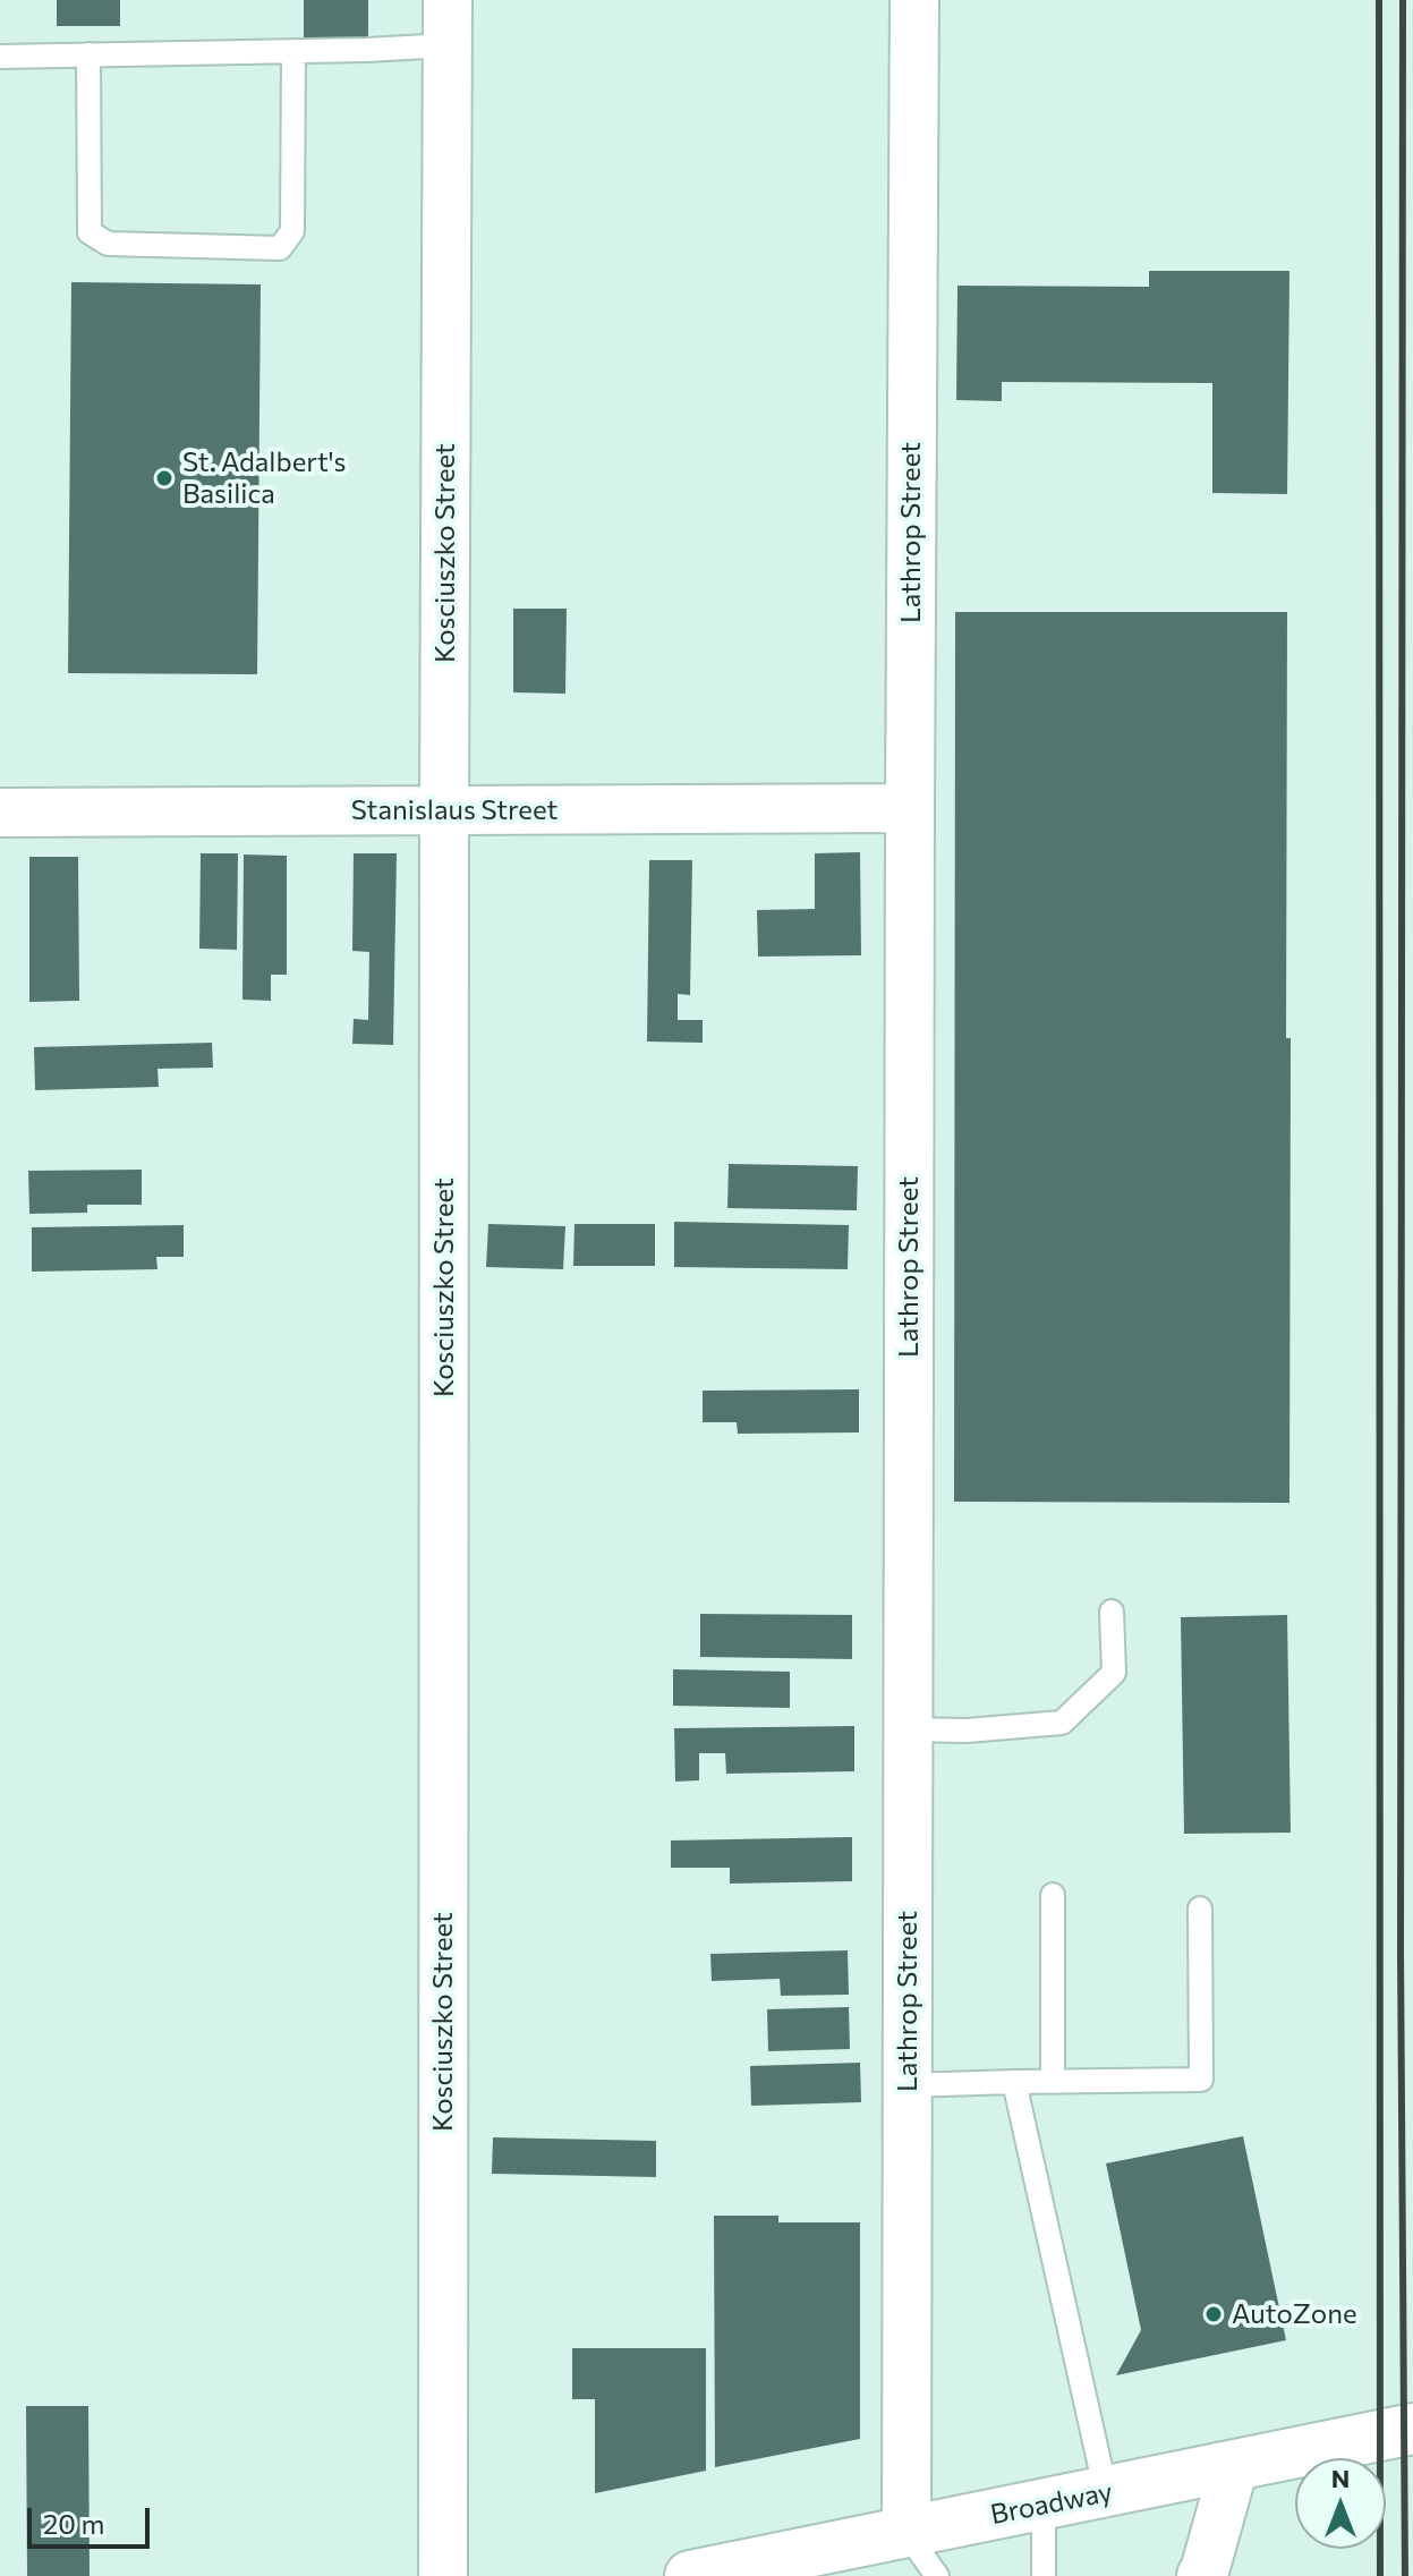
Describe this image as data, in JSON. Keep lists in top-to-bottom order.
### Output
{
  "streets": {
    "main road": ["Broadway"],
    "street": ["Lathrop Street", "Kosciuszko Street", "Stanislaus Street"]
  },
  "crossings": [
    ["Lathrop Street", "Stanislaus Street"],
    ["Lathrop Street", "Broadway"],
    ["Kosciuszko Street", "Stanislaus Street"]
  ],
  "places": ["St. Adalbert's Basilica", "AutoZone"],
  "scale_bar": "20 m",
  "north": "top"
}
